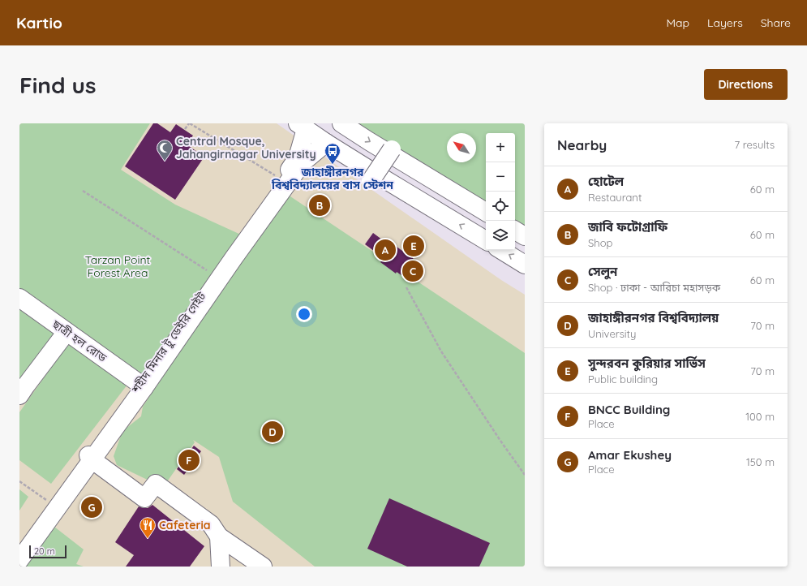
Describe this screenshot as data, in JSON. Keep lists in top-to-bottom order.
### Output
{
  "streets": {
    "main road": ["ছাত্রী হল রোড", "শহীদ মিনার টু ডেইরি গেইট"]
  },
  "crossings": [
    ["ছাত্রী হল রোড", "শহীদ মিনার টু ডেইরি গেইট"]
  ],
  "parks": ["Tarzan Point Forest Area"],
  "places": {
    "mosque": ["Central Mosque, Jahangirnagar University"],
    "bus stop": ["জাহাঙ্গীরনগর বিশ্ববিদ্যালয়ের বাস স্টেশন"],
    "restaurant": ["Cafeteria"]
  },
  "scale_bar": "20 m",
  "north": "top left",
  "page": {
    "header": "Kartio",
    "nav": ["Map", "Layers", "Share"],
    "buttons": "Directions",
    "title": "Find us",
    "heading": ["Nearby", "7 results"],
    "map_buttons": ["+", "−"],
    "list": [
      {
        "mark": "A",
        "name": "হোটেল",
        "note": "Restaurant",
        "value": "60 m"
      },
      {
        "mark": "B",
        "name": "জাবি ফটোগ্রাফি",
        "note": "Shop",
        "value": "60 m"
      },
      {
        "mark": "C",
        "name": "সেলুন",
        "note": "Shop · ঢাকা - আরিচা মহাসড়ক",
        "value": "60 m"
      },
      {
        "mark": "D",
        "name": "জাহাঙ্গীরনগর বিশ্ববিদ্যালয়",
        "note": "University",
        "value": "70 m"
      },
      {
        "mark": "E",
        "name": "সুন্দরবন কুরিয়ার সার্ভিস",
        "note": "Public building",
        "value": "70 m"
      },
      {
        "mark": "F",
        "name": "BNCC Building",
        "note": "Place",
        "value": "100 m"
      },
      {
        "mark": "G",
        "name": "Amar Ekushey",
        "note": "Place",
        "value": "150 m"
      }
    ],
    "pins": [
      "B",
      "E",
      "A",
      "C",
      "D",
      "F",
      "G"
    ],
    "scale": "20 m"
  }
}
